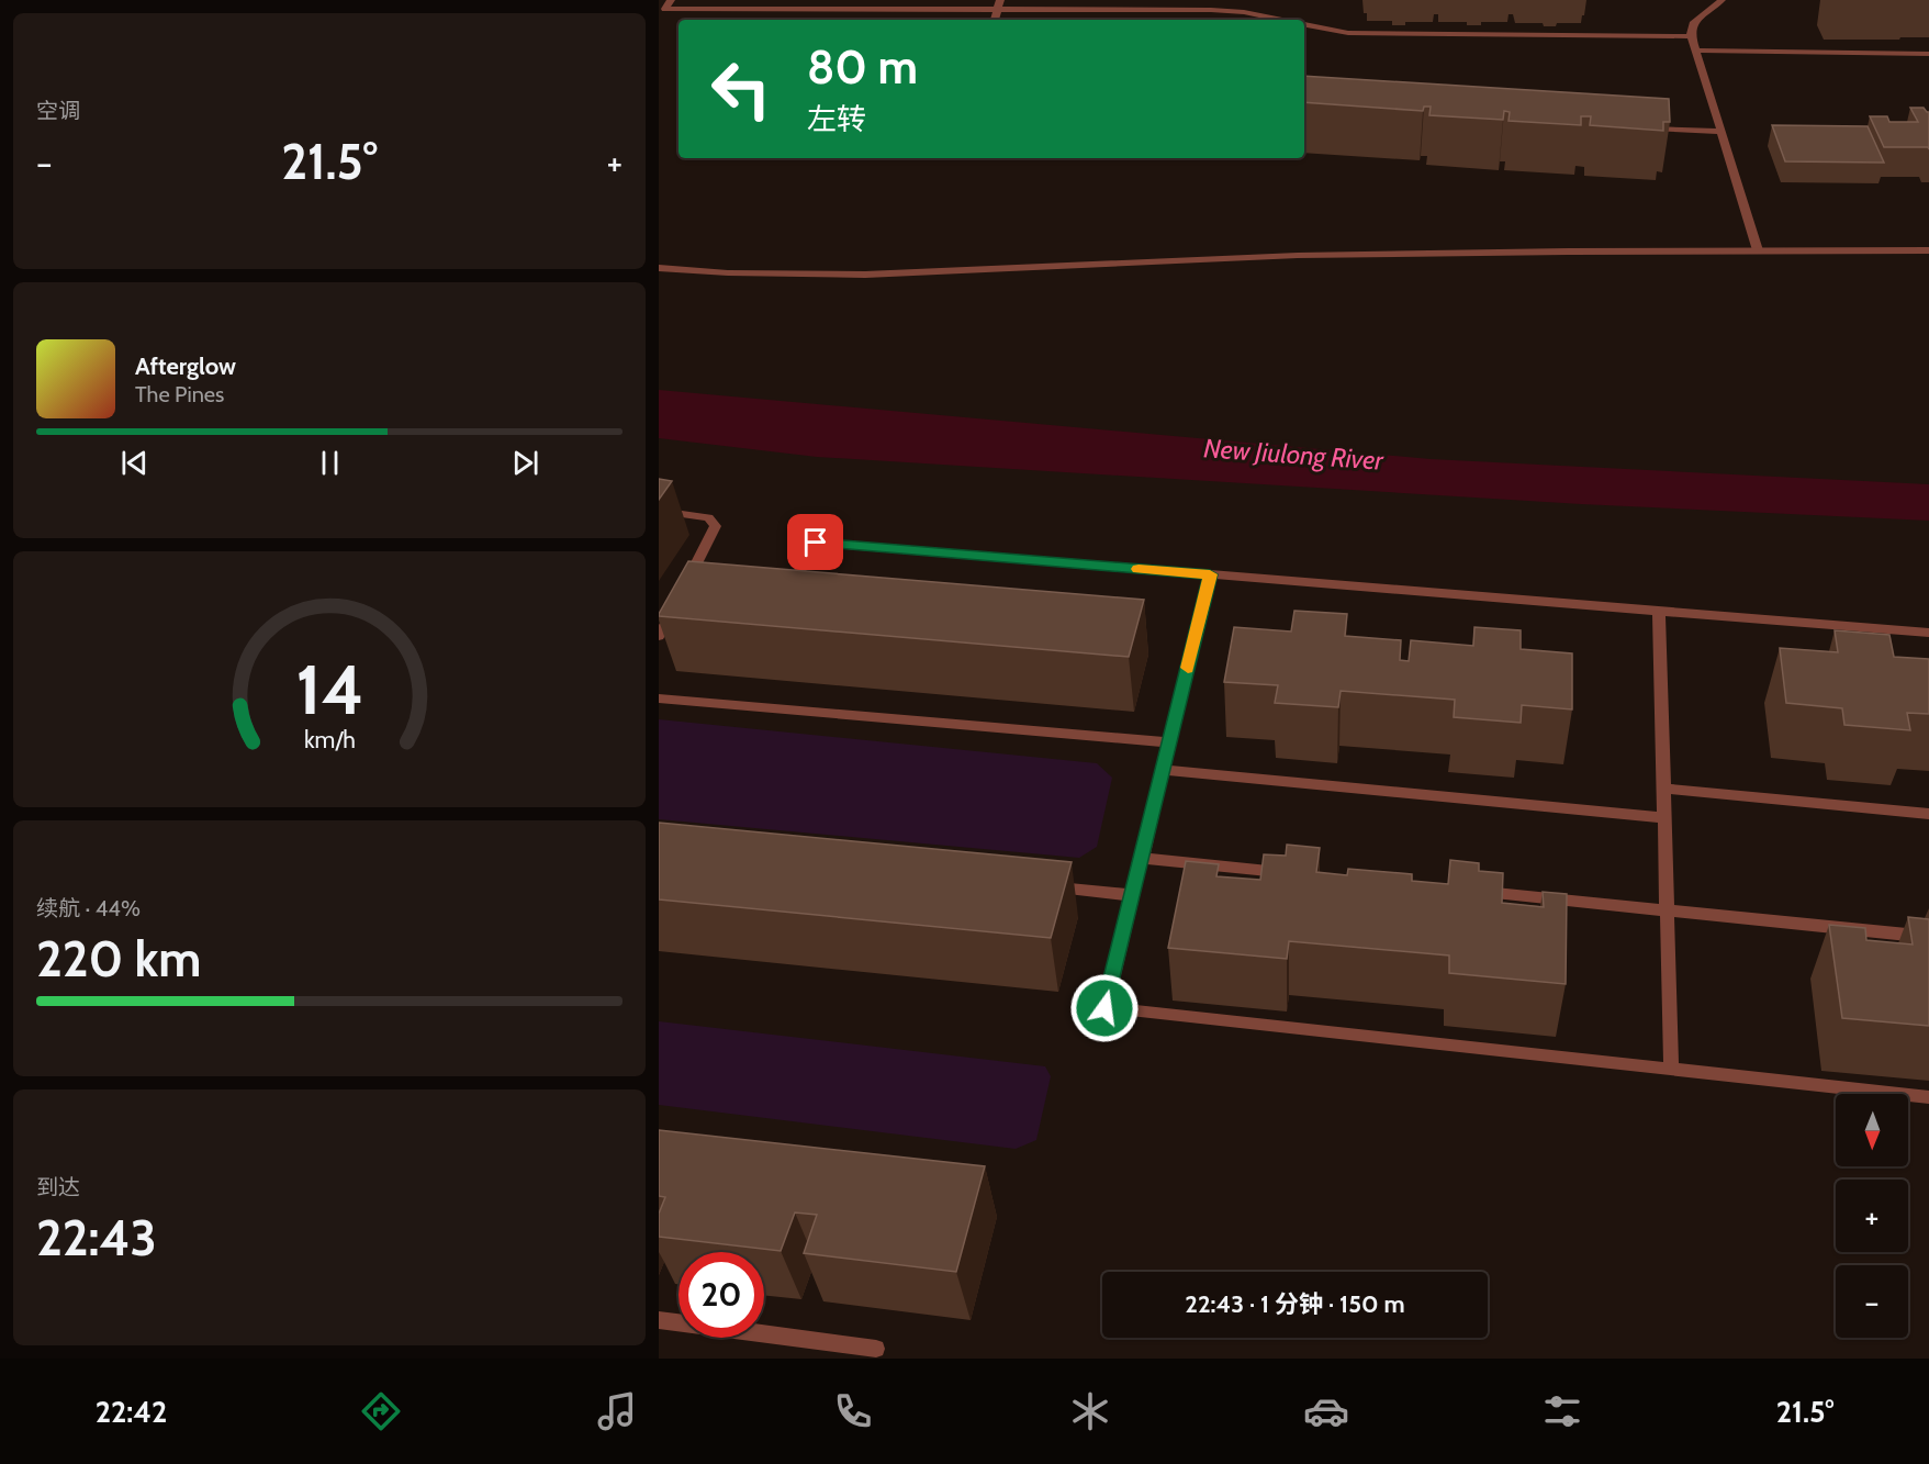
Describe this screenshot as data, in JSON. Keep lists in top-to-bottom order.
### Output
{
  "water": ["New Jiulong River"],
  "north": "bottom",
  "page": {
    "tile": [
      "空调",
      ["续航 · 44%", "220 km"],
      ["到达", "22:43"]
    ],
    "turn": ["80 m", "左转"],
    "heat": ["−", "21.5°", "+"],
    "song": ["Afterglow", "The Pines"],
    "map_buttons": ["+", "−"],
    "limit": "20",
    "trip": "22:43 · 1 分钟 · 150 m",
    "tabs": ["22:42", "21.5°"],
    "gauge": ["14", "km/h"]
  }
}
